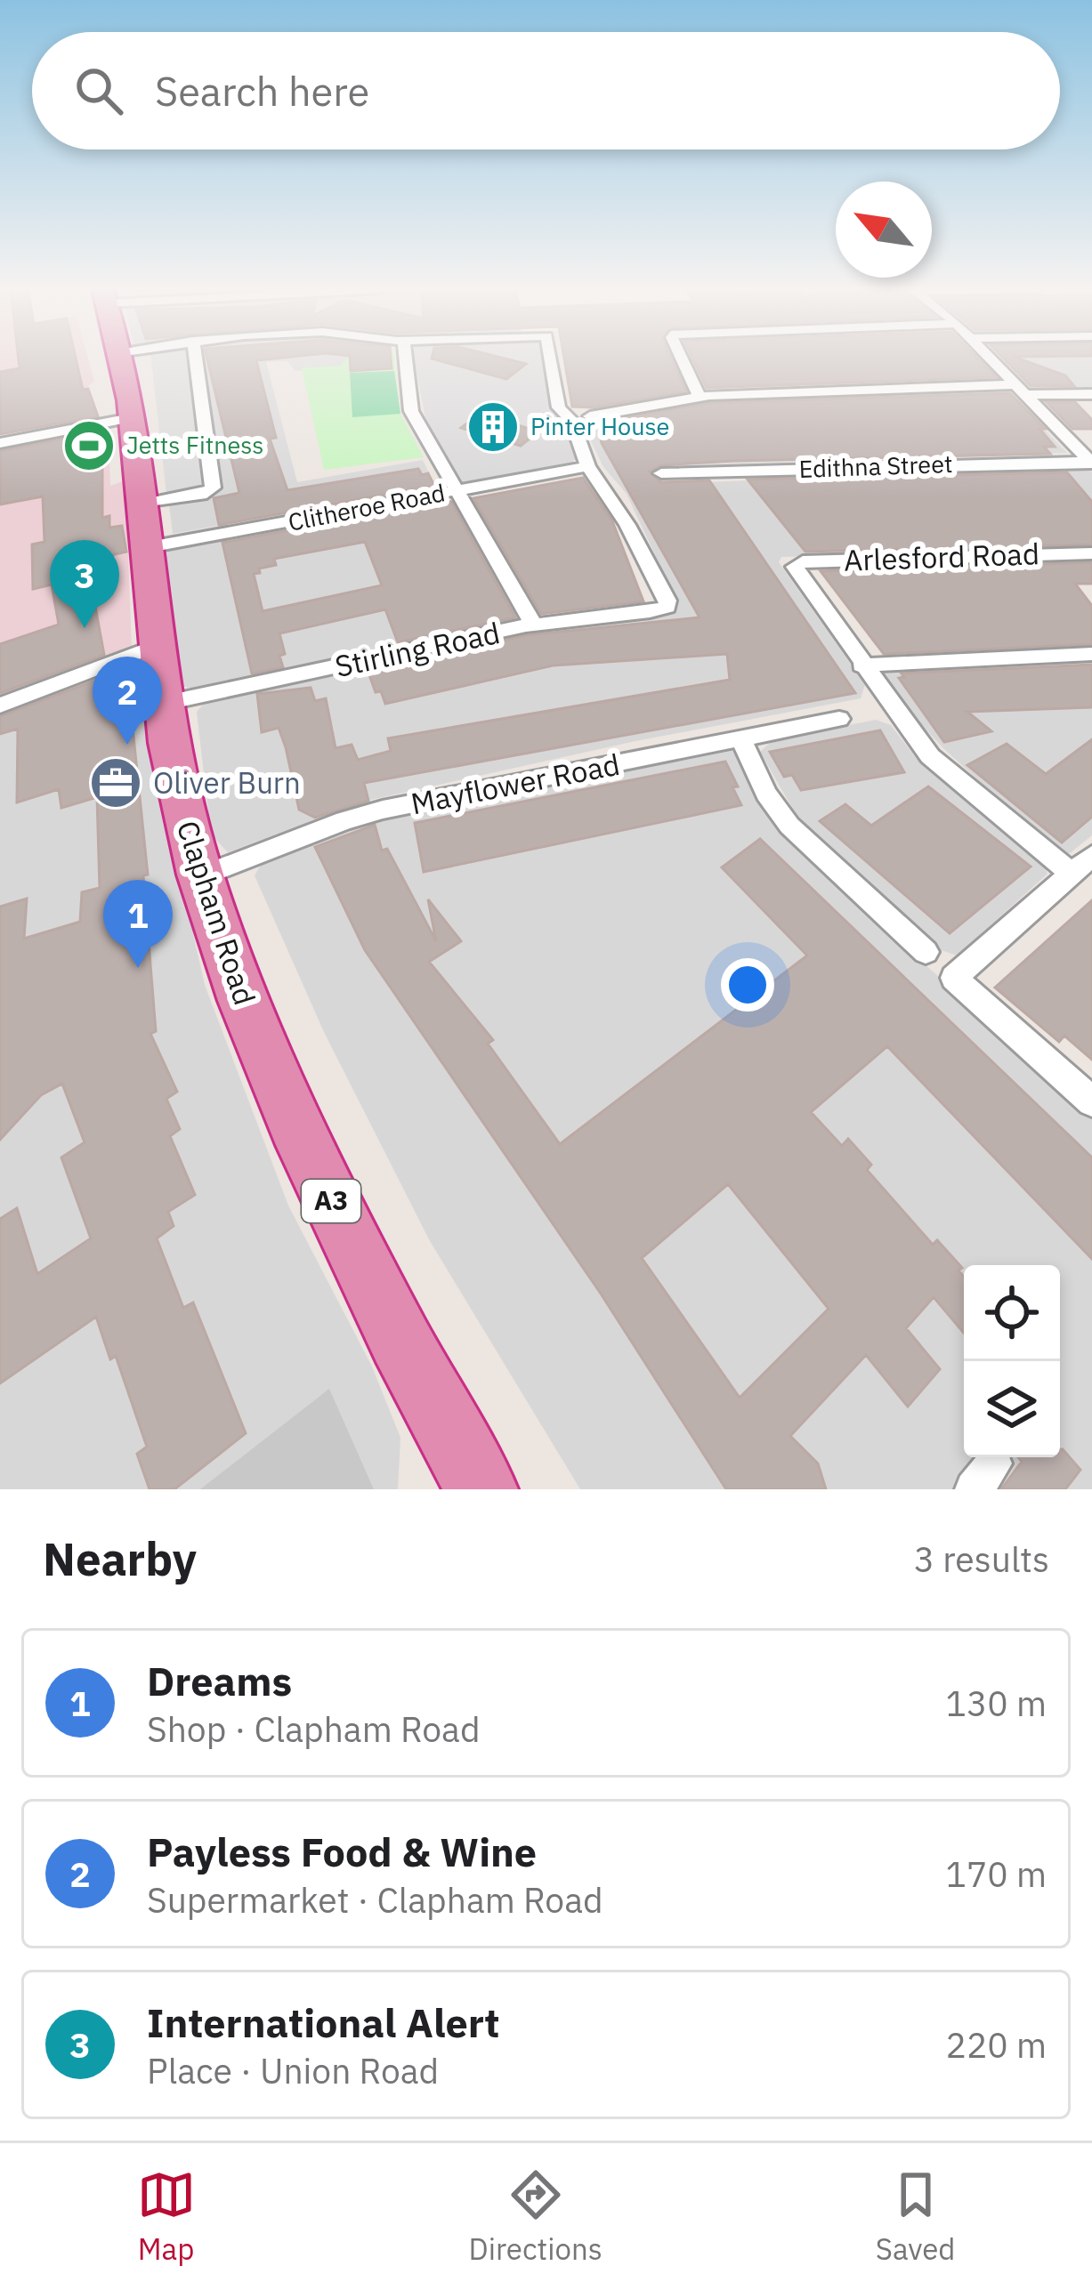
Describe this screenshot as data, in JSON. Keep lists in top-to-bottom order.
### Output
{
  "streets": {
    "highway": ["Clapham Road", "A3"],
    "street": [
      "Edithna Street",
      "Clitheroe Road",
      "Arlesford Road",
      "Stirling Road",
      "Mayflower Road"
    ]
  },
  "crossings": [
    ["Clitheroe Road", "Stirling Road"],
    ["Clitheroe Road", "Clapham Road"],
    ["Stirling Road", "Clapham Road"],
    ["Mayflower Road", "Clapham Road"]
  ],
  "places": {
    "building": ["Pinter House"],
    "sports": ["Jetts Fitness"],
    "office": ["Oliver Burn"]
  },
  "north": "top left",
  "page": {
    "search": "Search here",
    "pins": ["3", "2", "1"],
    "heading": ["Nearby", "3 results"],
    "list": [
      {
        "mark": "1",
        "name": "Dreams",
        "note": "Shop · Clapham Road",
        "value": "130 m"
      },
      {
        "mark": "2",
        "name": "Payless Food & Wine",
        "note": "Supermarket · Clapham Road",
        "value": "170 m"
      },
      {
        "mark": "3",
        "name": "International Alert",
        "note": "Place · Union Road",
        "value": "220 m"
      }
    ],
    "nav": ["Map", "Directions", "Saved"]
  }
}
